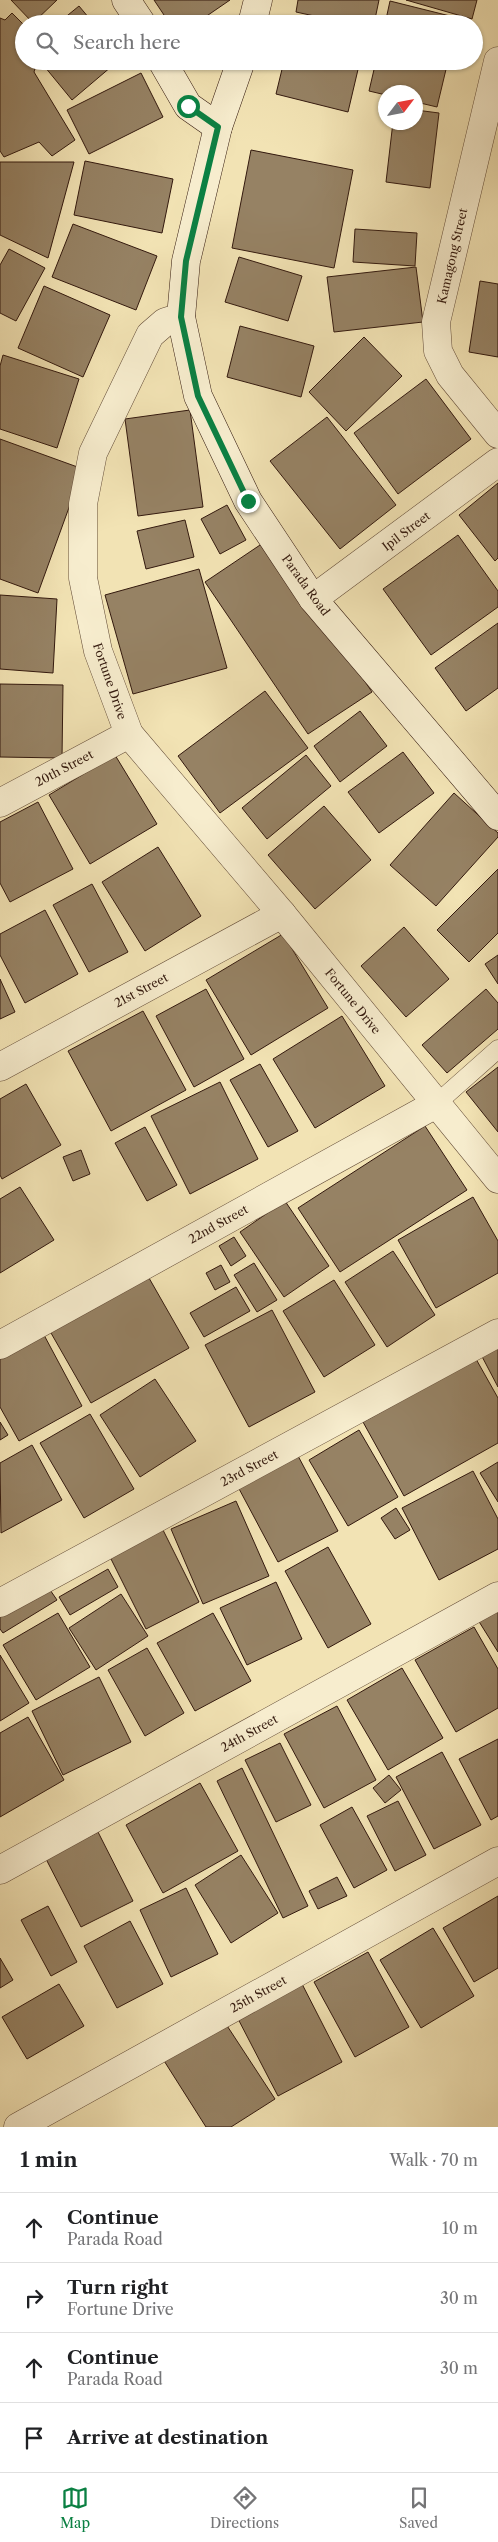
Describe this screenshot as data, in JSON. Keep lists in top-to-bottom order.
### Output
{
  "streets": {
    "street": [
      "Kamagong Street",
      "Ipil Street",
      "Parada Road",
      "Fortune Drive",
      "20th Street",
      "21st Street",
      "22nd Street",
      "23rd Street",
      "24th Street",
      "25th Street"
    ]
  },
  "crossings": [
    ["Ipil Street", "Parada Road"],
    ["Parada Road", "Fortune Drive"],
    ["Fortune Drive", "20th Street"],
    ["Fortune Drive", "21st Street"],
    ["Fortune Drive", "22nd Street"]
  ],
  "north": "top right",
  "page": {
    "search": "Search here",
    "heading": ["1 min", "Walk · 70 m"],
    "list": [
      ["Continue", "Parada Road", "10 m"],
      ["Turn right", "Fortune Drive", "30 m"],
      ["Continue", "Parada Road", "30 m"],
      "Arrive at destination"
    ],
    "nav": ["Map", "Directions", "Saved"]
  }
}
